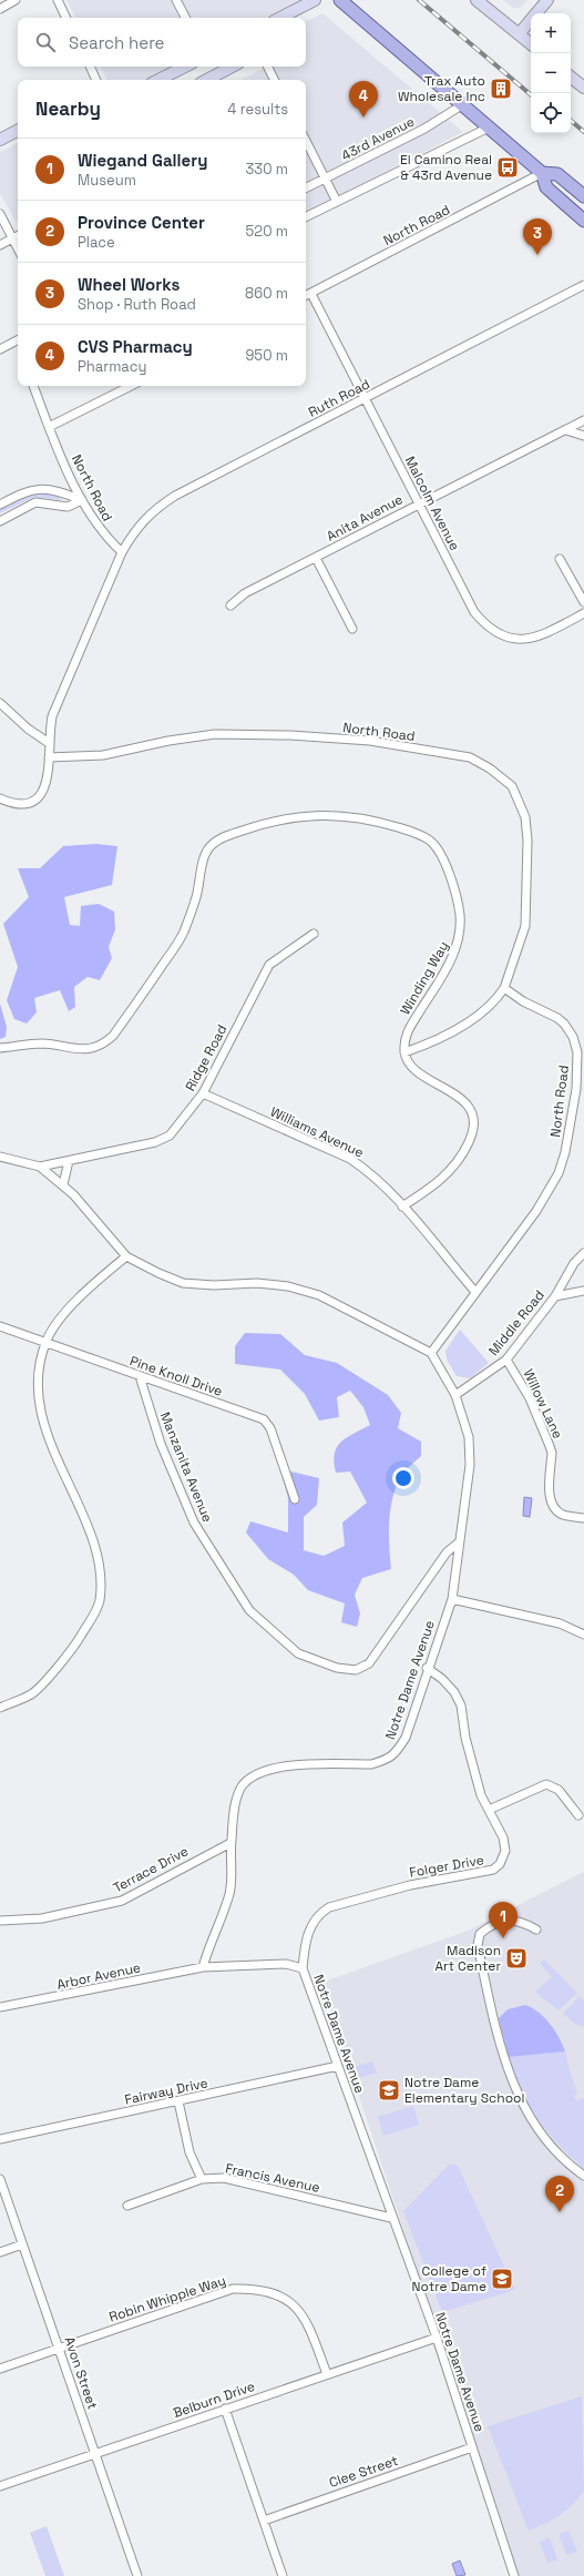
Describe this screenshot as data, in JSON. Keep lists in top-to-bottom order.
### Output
{
  "streets": {
    "street": [
      "43rd Avenue",
      "North Road",
      "Ruth Road",
      "Malcolm Avenue",
      "Anita Avenue",
      "Winding Way",
      "Ridge Road",
      "Williams Avenue",
      "Middle Road",
      "Pine Knoll Drive",
      "Willow Lane",
      "Manzanita Avenue",
      "Notre Dame Avenue",
      "Folger Drive",
      "Terrace Drive",
      "Arbor Avenue",
      "Fairway Drive",
      "Francis Avenue",
      "Robin Whipple Way",
      "Avon Street",
      "Belburn Drive",
      "Clee Street"
    ]
  },
  "crossings": [
    ["North Road", "Ruth Road"],
    ["North Road", "Malcolm Avenue"],
    ["North Road", "Williams Avenue"],
    ["North Road", "Notre Dame Avenue"],
    ["Ruth Road", "Malcolm Avenue"],
    ["Malcolm Avenue", "Anita Avenue"],
    ["Ridge Road", "Williams Avenue"],
    ["Middle Road", "Willow Lane"],
    ["Middle Road", "Notre Dame Avenue"],
    ["Pine Knoll Drive", "Manzanita Avenue"],
    ["Manzanita Avenue", "Notre Dame Avenue"],
    ["Notre Dame Avenue", "Folger Drive"],
    ["Notre Dame Avenue", "Terrace Drive"],
    ["Notre Dame Avenue", "Arbor Avenue"],
    ["Notre Dame Avenue", "Fairway Drive"],
    ["Notre Dame Avenue", "Francis Avenue"],
    ["Notre Dame Avenue", "Belburn Drive"],
    ["Notre Dame Avenue", "Clee Street"],
    ["Robin Whipple Way", "Avon Street"],
    ["Robin Whipple Way", "Belburn Drive"],
    ["Avon Street", "Belburn Drive"]
  ],
  "places": {
    "building": ["Trax Auto Wholesale Inc"],
    "bus stop": ["El Camino Real & 43rd Avenue"],
    "theatre": ["Madison Art Center"],
    "school or university": ["Notre Dame Elementary School", "College of Notre Dame"]
  },
  "page": {
    "map_buttons": ["+", "−"],
    "search": "Search here",
    "heading": ["Nearby", "4 results"],
    "pins": [
      "4",
      "3",
      "1",
      "2"
    ],
    "list": [
      {
        "mark": "1",
        "name": "Wiegand Gallery",
        "note": "Museum",
        "value": "330 m"
      },
      {
        "mark": "2",
        "name": "Province Center",
        "note": "Place",
        "value": "520 m"
      },
      {
        "mark": "3",
        "name": "Wheel Works",
        "note": "Shop · Ruth Road",
        "value": "860 m"
      },
      {
        "mark": "4",
        "name": "CVS Pharmacy",
        "note": "Pharmacy",
        "value": "950 m"
      }
    ]
  }
}
